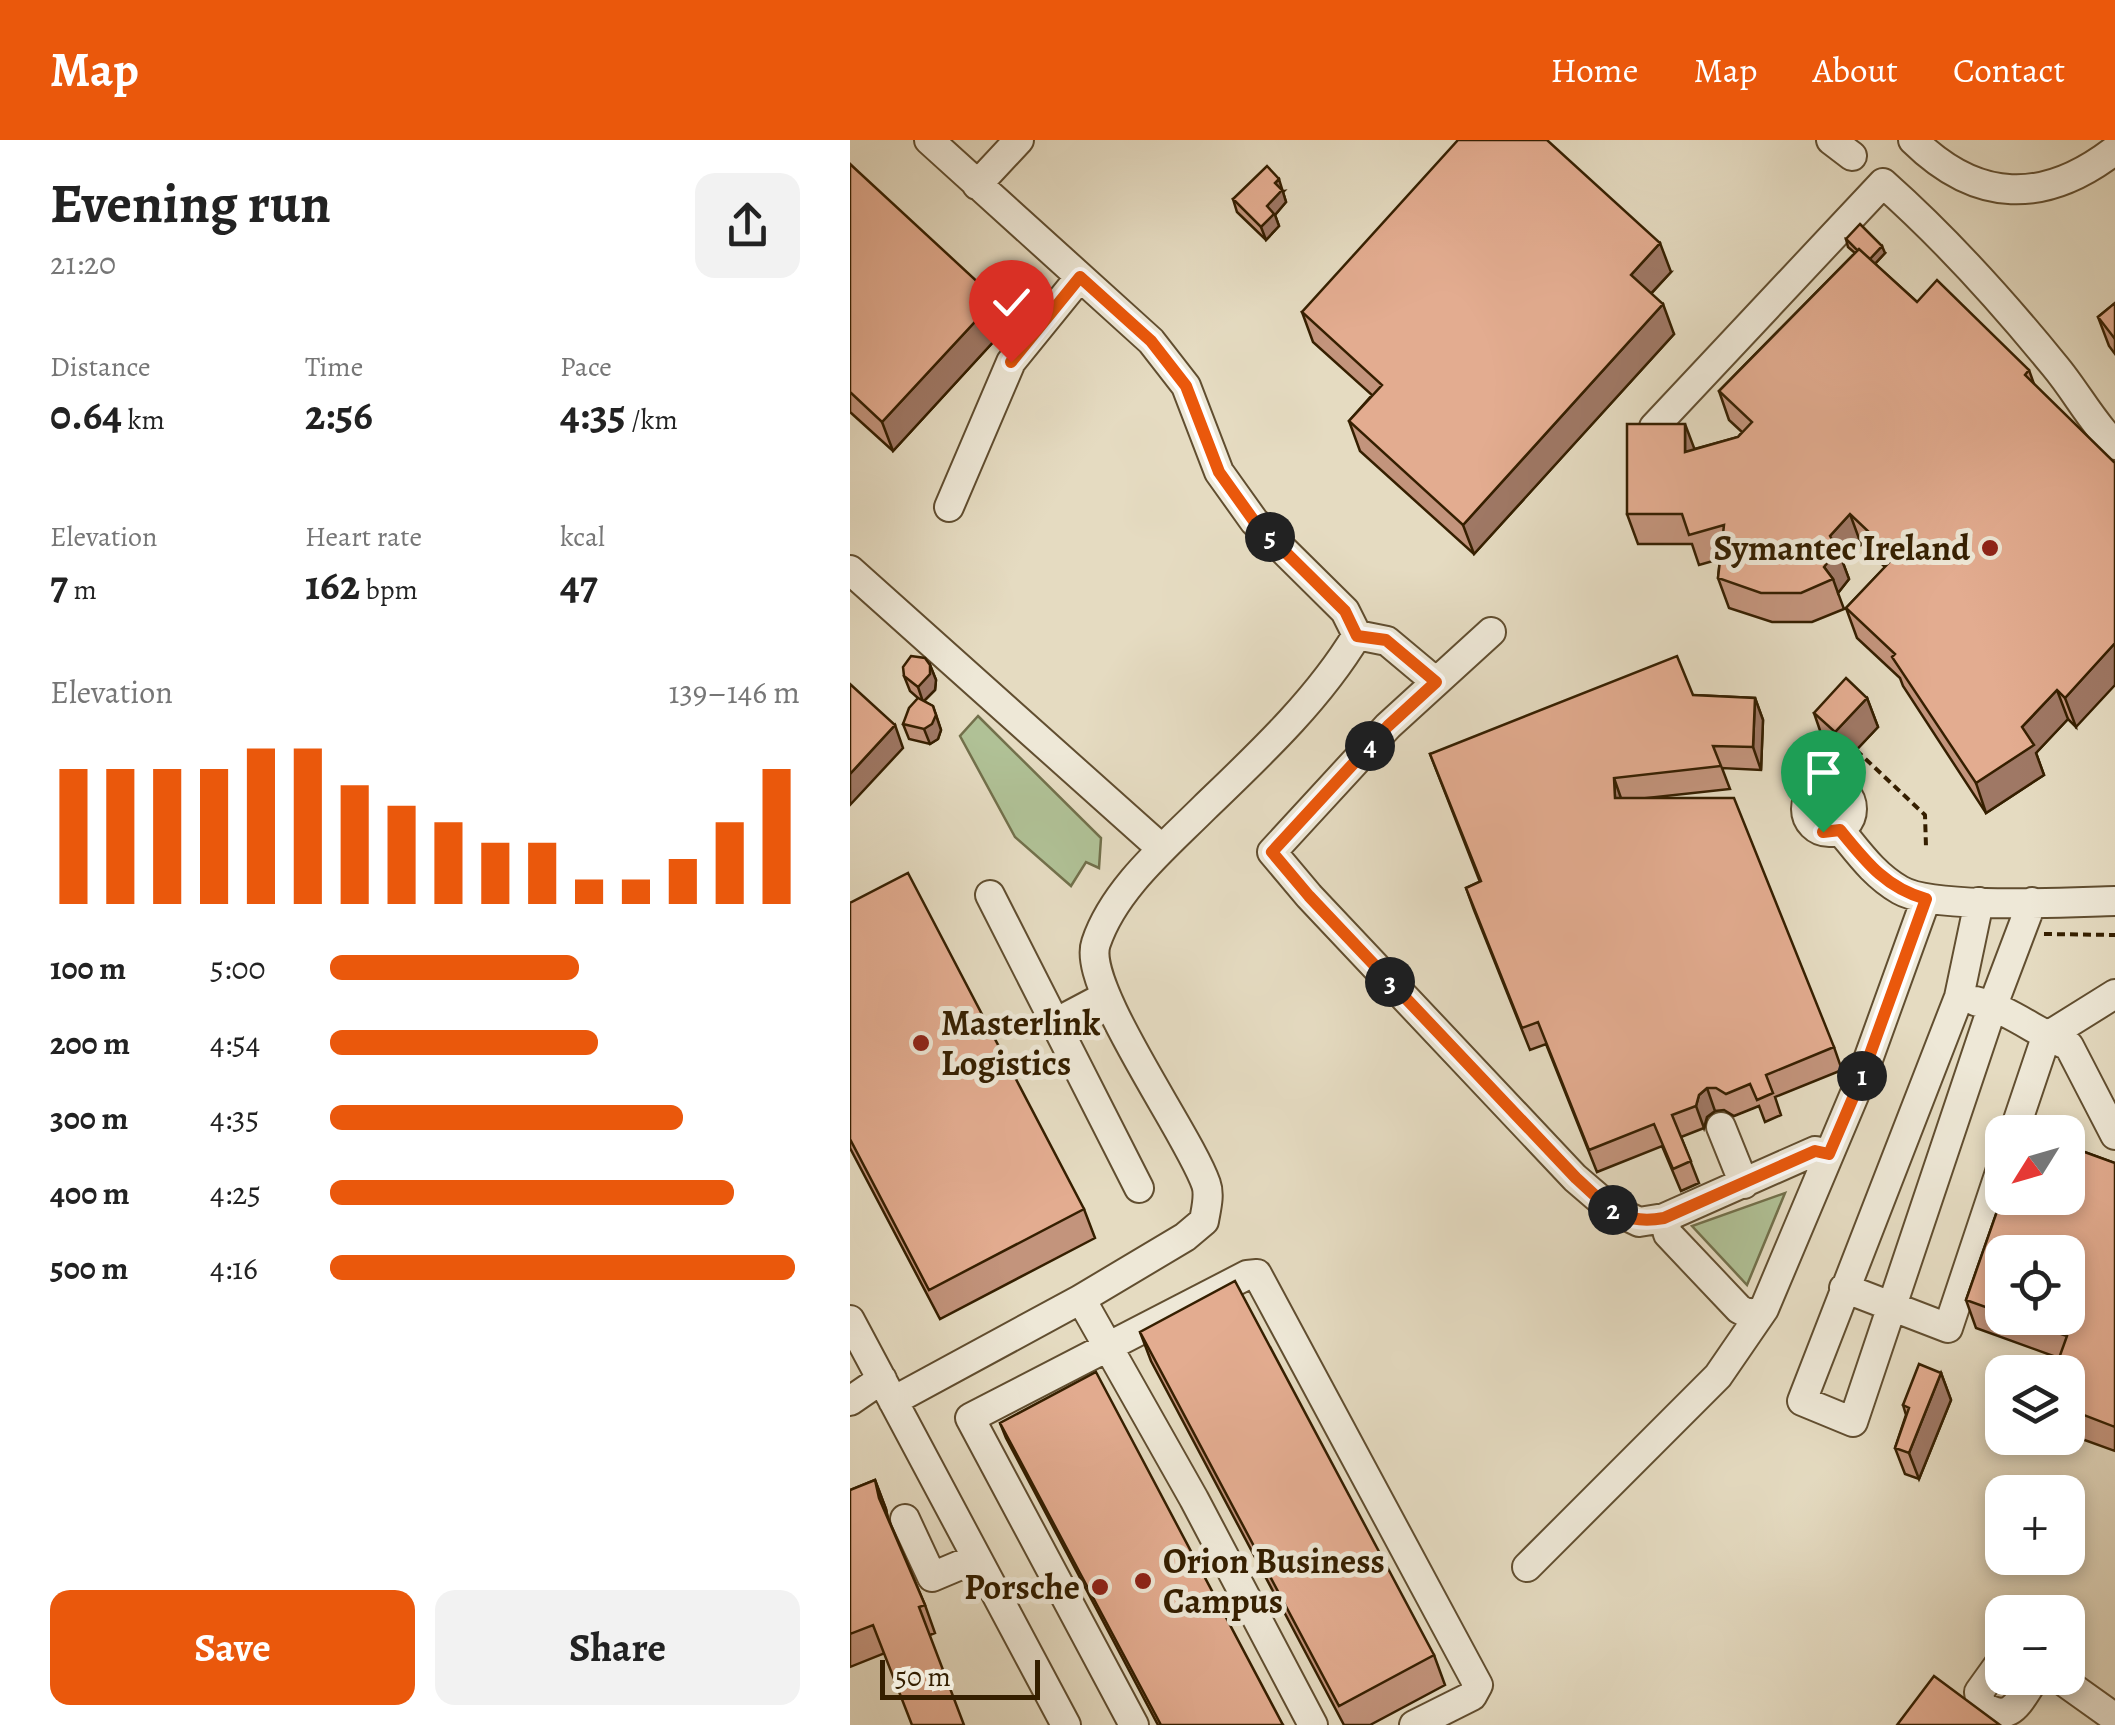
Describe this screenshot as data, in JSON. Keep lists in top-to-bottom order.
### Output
{
  "places": [
    "Symantec Ireland",
    "Masterlink Logistics",
    "Orion Business Campus",
    "Porsche"
  ],
  "scale_bar": "50 m",
  "north": "bottom left",
  "page": {
    "header": "Map",
    "nav": [
      "Home",
      "Map",
      "About",
      "Contact"
    ],
    "heading": ["Evening run", "21:20"],
    "stats": [
      ["Distance", "0.64 km"],
      ["Time", "2:56"],
      ["Pace", "4:35 /km"],
      ["Elevation", "7 m"],
      ["Heart rate", "162 bpm"],
      ["kcal", "47"]
    ],
    "pins": [
      "5",
      "4",
      "3",
      "1",
      "2"
    ],
    "chart": ["Elevation", "139–146 m"],
    "list": [
      {
        "name": "100 m",
        "note": "5:00"
      },
      {
        "name": "200 m",
        "note": "4:54"
      },
      {
        "name": "300 m",
        "note": "4:35"
      },
      {
        "name": "400 m",
        "note": "4:25"
      },
      {
        "name": "500 m",
        "note": "4:16"
      }
    ],
    "map_buttons": ["+", "−"],
    "buttons": ["Save", "Share"],
    "scale": "50 m"
  }
}
